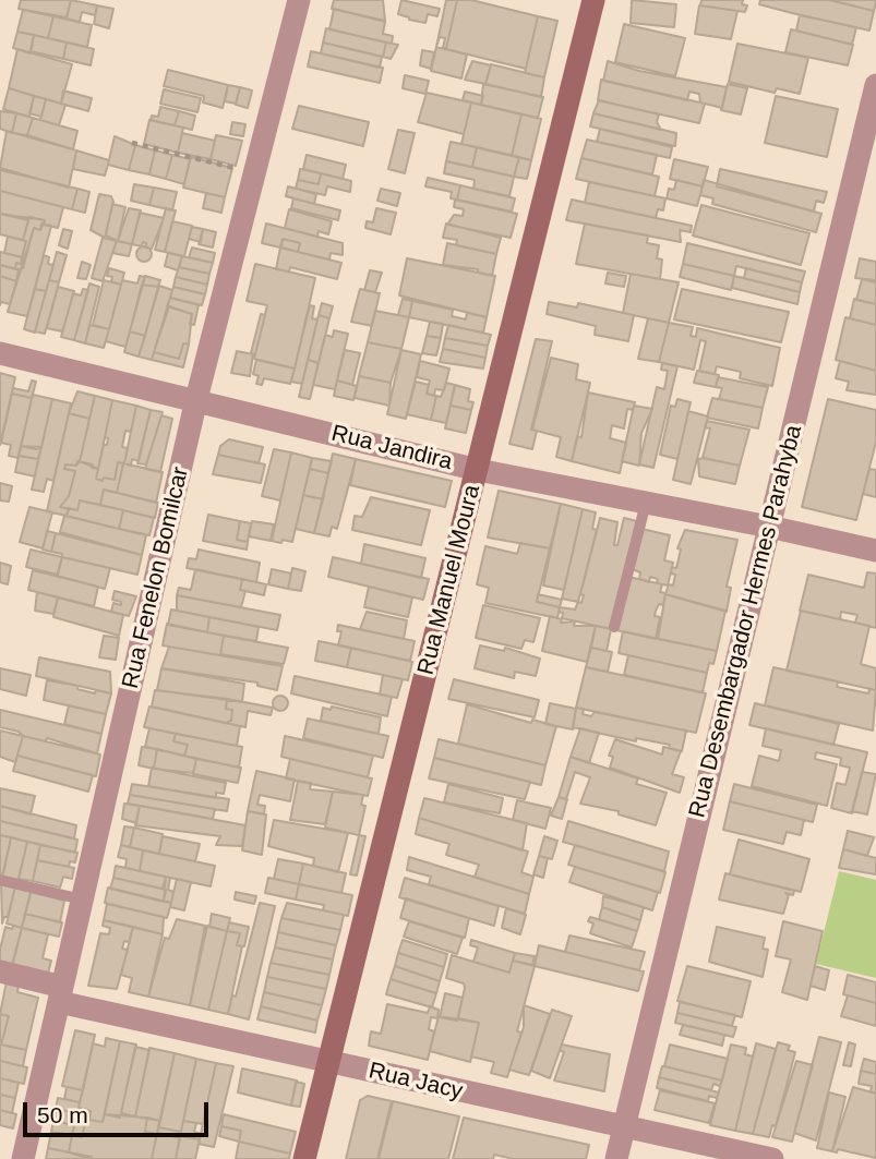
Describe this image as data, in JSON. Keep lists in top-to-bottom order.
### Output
{
  "streets": {
    "street": [
      "Rua Jandira",
      "Rua Fenelon Bomilcar",
      "Rua Manuel Moura",
      "Rua Desembargador Hermes Parahyba",
      "Rua Jacy"
    ]
  },
  "crossings": [
    ["Rua Jandira", "Rua Fenelon Bomilcar"],
    ["Rua Jandira", "Rua Manuel Moura"],
    ["Rua Jandira", "Rua Desembargador Hermes Parahyba"],
    ["Rua Fenelon Bomilcar", "Rua Jacy"],
    ["Rua Manuel Moura", "Rua Jacy"],
    ["Rua Desembargador Hermes Parahyba", "Rua Jacy"]
  ],
  "scale_bar": "50 m"
}
